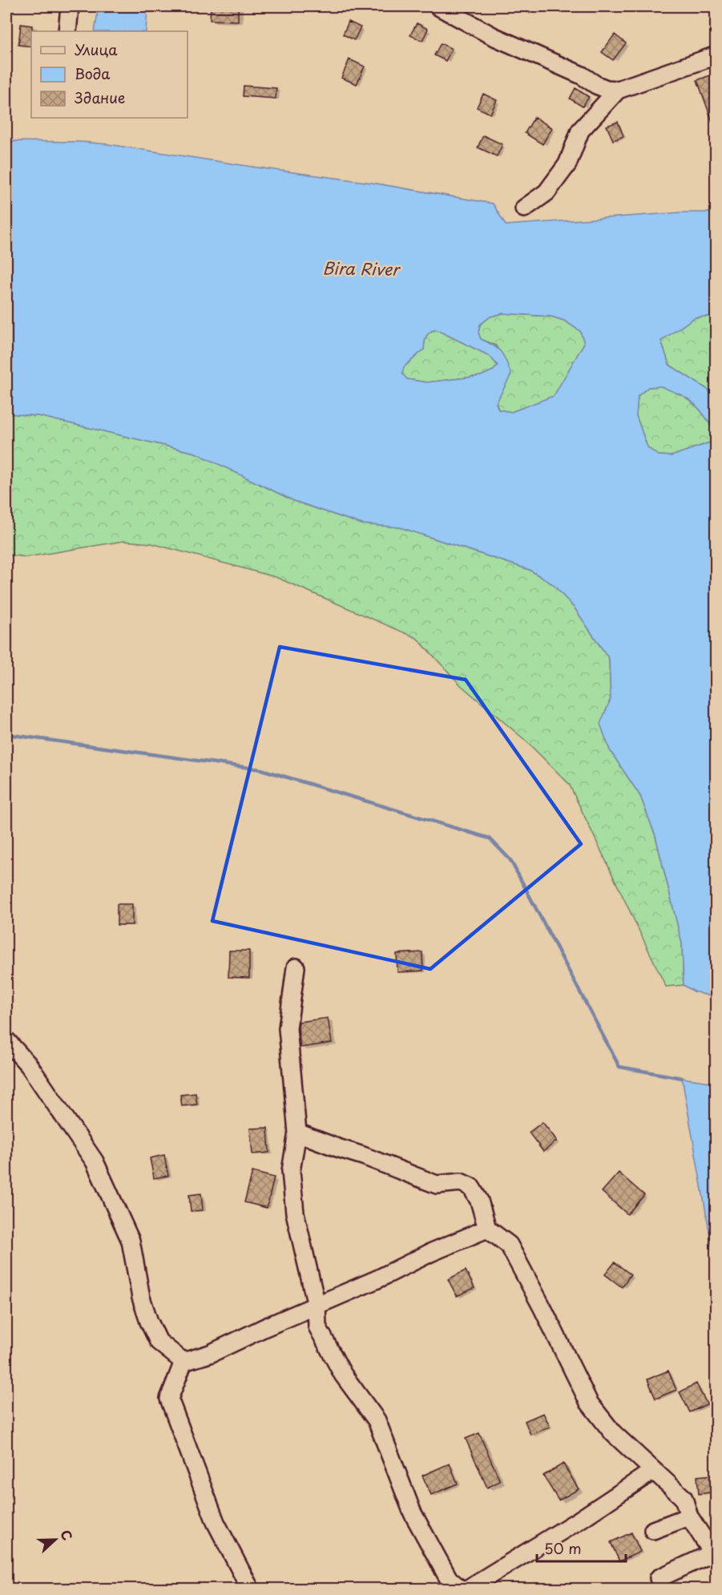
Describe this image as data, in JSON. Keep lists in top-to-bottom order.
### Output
{
  "water": ["Bira River"],
  "legend": ["Улица", "Вода", "Здание"],
  "scale_bar": "50 m",
  "north": "right"
}
